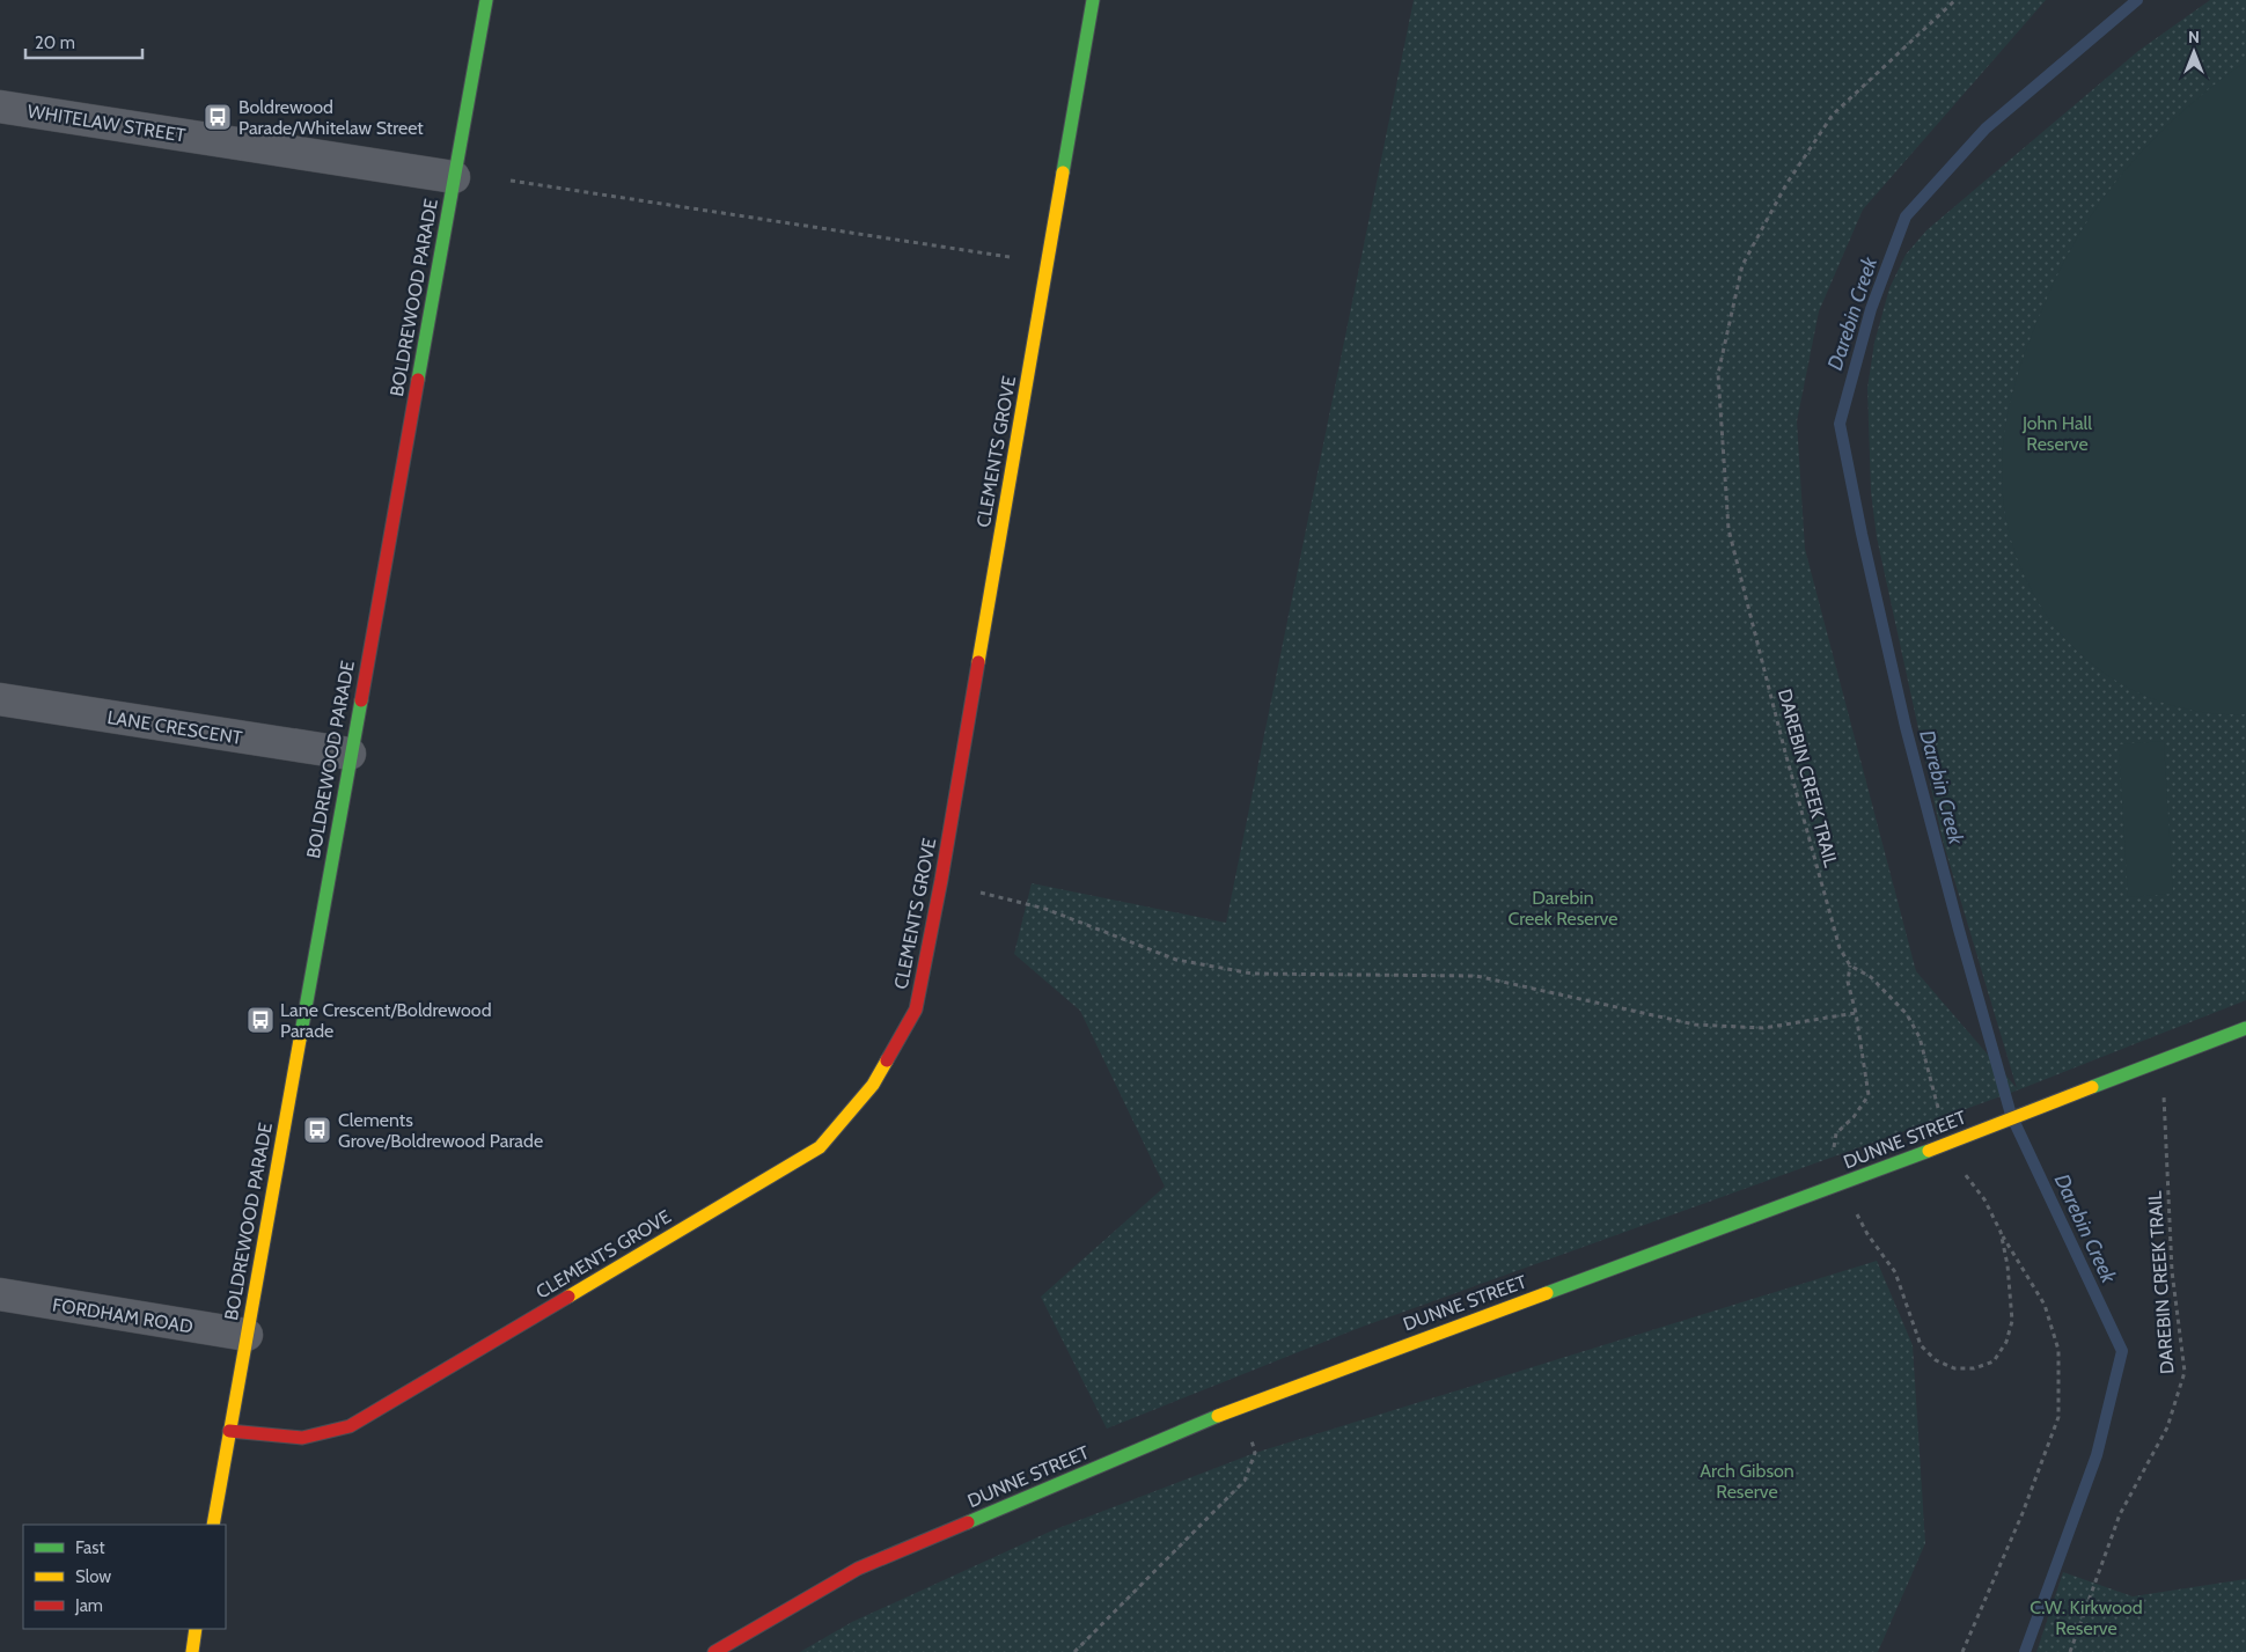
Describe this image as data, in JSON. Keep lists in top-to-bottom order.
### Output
{
  "streets": {
    "street": [
      "WHITELAW STREET",
      "BOLDREWOOD PARADE",
      "CLEMENTS GROVE",
      "LANE CRESCENT",
      "DUNNE STREET",
      "FORDHAM ROAD"
    ],
    "path": ["DAREBIN CREEK TRAIL"]
  },
  "crossings": [
    ["WHITELAW STREET", "BOLDREWOOD PARADE"],
    ["BOLDREWOOD PARADE", "CLEMENTS GROVE"],
    ["BOLDREWOOD PARADE", "LANE CRESCENT"],
    ["BOLDREWOOD PARADE", "FORDHAM ROAD"]
  ],
  "water": ["Darebin Creek"],
  "parks": [
    "John Hall Reserve",
    "Darebin Creek Reserve",
    "Arch Gibson Reserve",
    "C.W. Kirkwood Reserve"
  ],
  "places": {
    "bus stop": ["Boldrewood Parade/Whitelaw Street", "Lane Crescent/Boldrewood Parade", "Clements Grove/Boldrewood Parade"]
  },
  "legend": ["Fast", "Slow", "Jam"],
  "scale_bar": "20 m",
  "north": "top"
}
